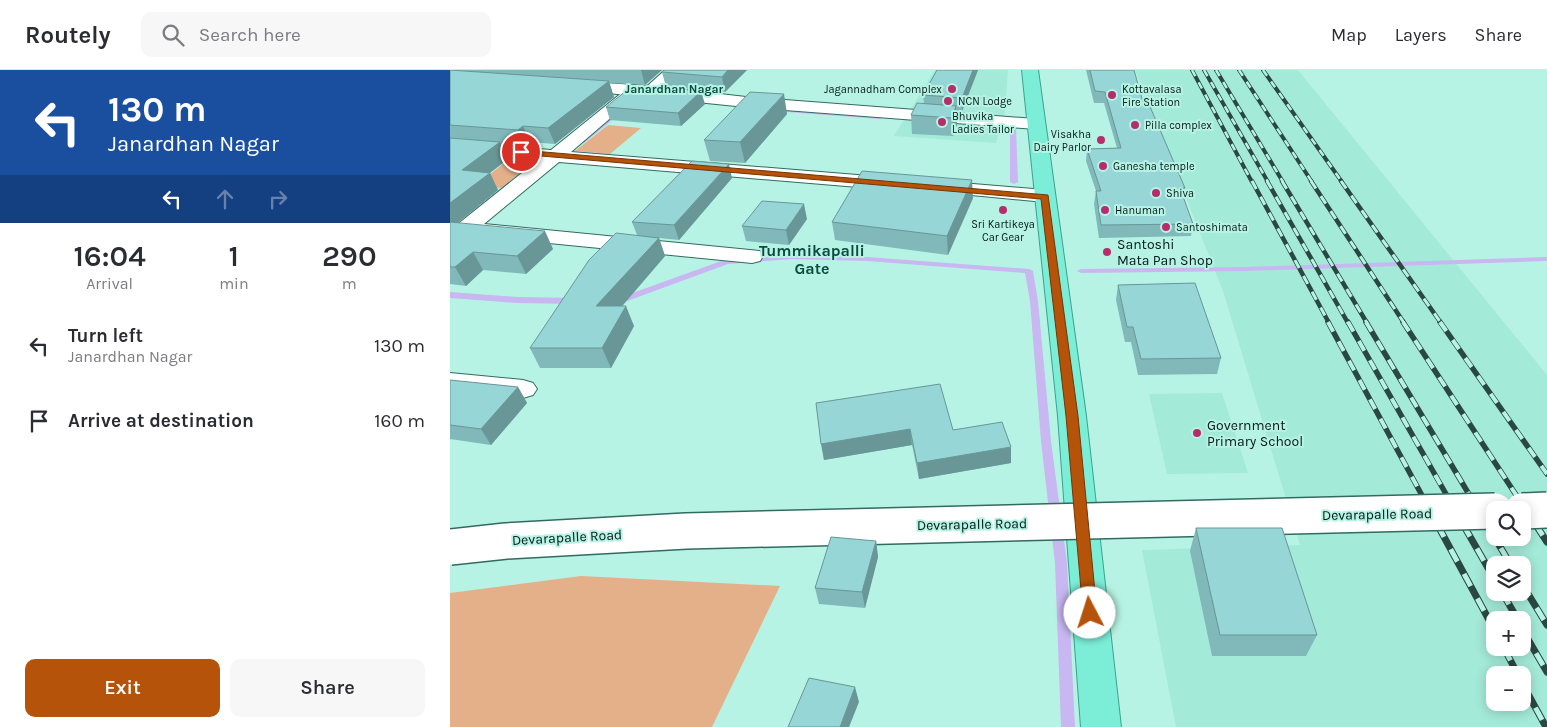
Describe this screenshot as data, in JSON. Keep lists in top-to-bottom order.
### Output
{
  "streets": {
    "street": ["Devarapalle Road"]
  },
  "districts": ["Janardhan Nagar", "Tummikapalli Gate"],
  "places": [
    "Jagannadham Complex",
    "Kottavalasa Fire Station",
    "NCN Lodge",
    "Bhuvika Ladies Tailor",
    "Pilla complex",
    "Visakha Dairy Parlor",
    "Ganesha temple",
    "Shiva",
    "Sri Kartikeya Car Gear",
    "Hanuman",
    "Santoshimata",
    "Santoshi Mata Pan Shop",
    "Government Primary School"
  ],
  "page": {
    "header": "Routely",
    "search": "Search here",
    "nav": ["Map", "Layers", "Share"],
    "turn": ["130 m", "Janardhan Nagar"],
    "eta": [
      "16:04",
      "Arrival",
      "1",
      "min",
      "290",
      "m"
    ],
    "list": [
      {
        "name": "Turn left",
        "note": "Janardhan Nagar",
        "value": "130 m"
      },
      {
        "name": "Arrive at destination",
        "value": "160 m"
      }
    ],
    "map_buttons": ["+", "−"],
    "buttons": ["Exit", "Share"]
  }
}
